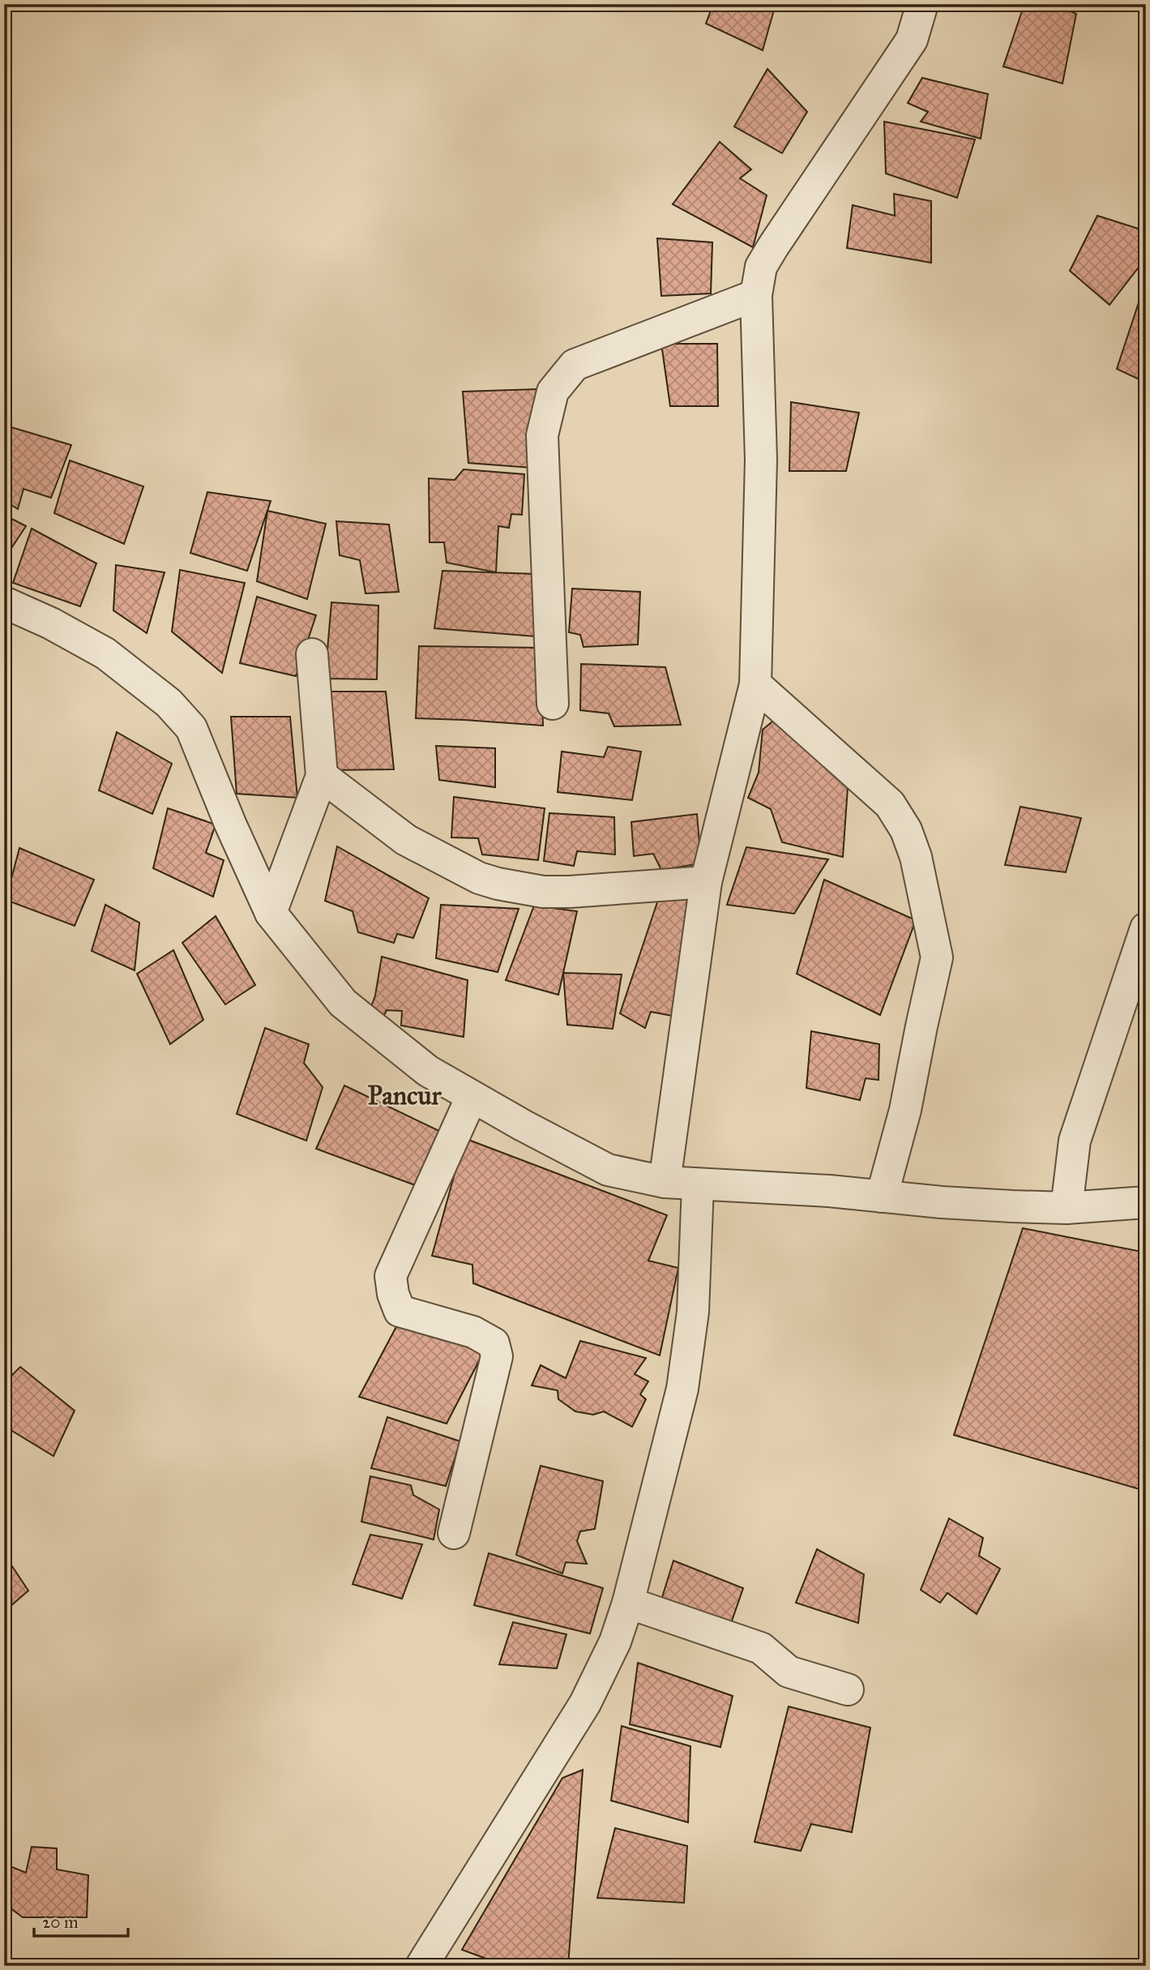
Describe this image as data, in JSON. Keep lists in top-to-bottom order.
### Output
{
  "districts": ["Pancur"],
  "scale_bar": "20 m"
}
